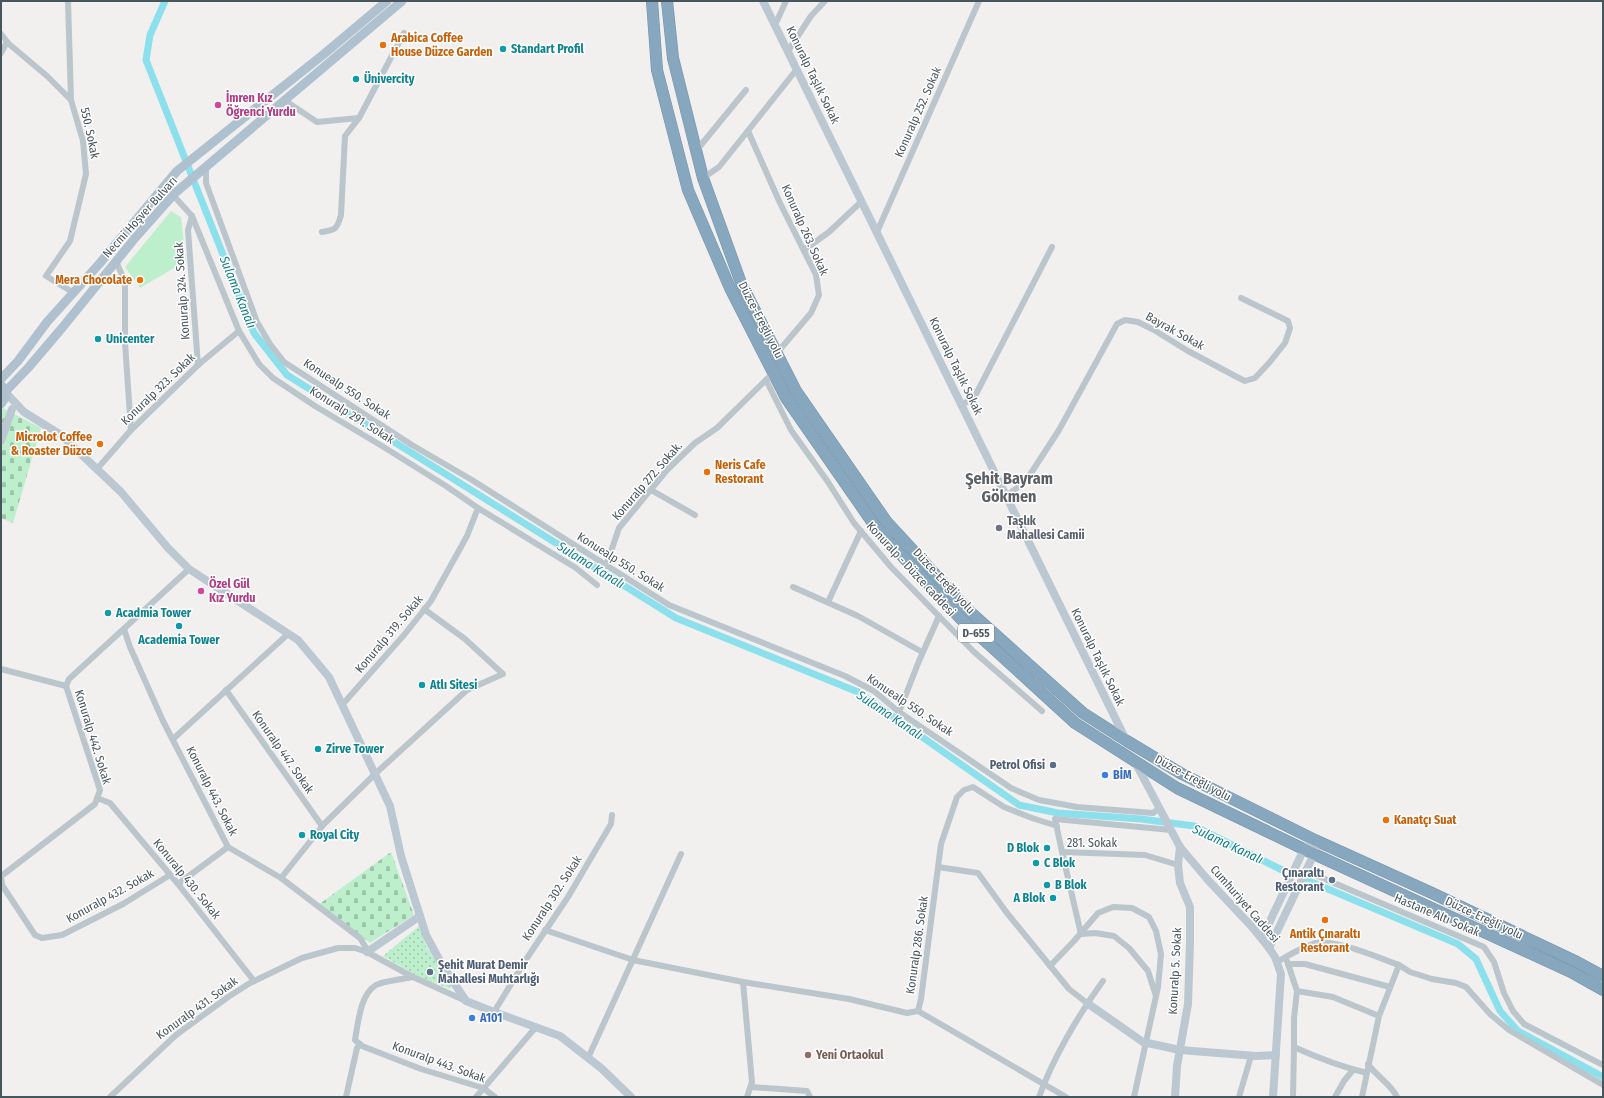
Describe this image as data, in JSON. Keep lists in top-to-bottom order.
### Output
{
  "streets": {
    "highway": ["Düzce-Ereğli yolu", "D-655"],
    "main road": ["Necmi Hoşver Bulvarı"],
    "street": [
      "Konuralp Taşlık Sokak",
      "Konuralp 252. Sokak",
      "550. Sokak",
      "Konuralp 263. Sokak",
      "Konuralp 324. Sokak",
      "Bayrak Sokak",
      "Konuralp 323. Sokak",
      "Konuealp 550. Sokak",
      "Konuralp 291. Sokak",
      "Konuralp 272. Sokak.",
      "Konuralp - Düzce caddesi",
      "Konuralp 319. Sokak",
      "Konuralp 442. Sokak",
      "Konuralp 447. Sokak",
      "Konuralp 443. Sokak",
      "281. Sokak",
      "Konuralp 430. Sokak",
      "Konuralp 432. Sokak",
      "Konuralp 302. Sokak",
      "Cumhuriyet Caddesi",
      "Hastane Altı Sokak",
      "Konuralp 286. Sokak",
      "Konuralp 5. Sokak",
      "Konuralp 431. Sokak"
    ]
  },
  "crossings": [
    ["Konuralp Taşlık Sokak", "Konuralp 252. Sokak"],
    ["Konuralp Taşlık Sokak", "Düzce-Ereğli yolu"],
    ["Konuralp Taşlık Sokak", "Bayrak Sokak"],
    ["550. Sokak", "Necmi Hoşver Bulvarı"],
    ["Necmi Hoşver Bulvarı", "Konuealp 550. Sokak"],
    ["Necmi Hoşver Bulvarı", "Konuralp 291. Sokak"],
    ["Konuralp 263. Sokak", "Düzce-Ereğli yolu"],
    ["Konuralp 324. Sokak", "Konuralp 323. Sokak"],
    ["Konuralp 324. Sokak", "Konuralp 291. Sokak"],
    ["Düzce-Ereğli yolu", "Konuralp 272. Sokak."],
    ["Düzce-Ereğli yolu", "Konuralp - Düzce caddesi"],
    ["Düzce-Ereğli yolu", "Cumhuriyet Caddesi"],
    ["Konuralp 323. Sokak", "Konuralp 291. Sokak"],
    ["Konuealp 550. Sokak", "Konuralp 272. Sokak."],
    ["Konuealp 550. Sokak", "Cumhuriyet Caddesi"],
    ["Konuralp 291. Sokak", "Konuralp 319. Sokak"],
    ["Konuralp 272. Sokak.", "Konuralp - Düzce caddesi"],
    ["Konuralp 442. Sokak", "Konuralp 443. Sokak"],
    ["Konuralp 442. Sokak", "Konuralp 430. Sokak"],
    ["Konuralp 443. Sokak", "Konuralp 431. Sokak"],
    ["281. Sokak", "Konuralp 5. Sokak"],
    ["Konuralp 430. Sokak", "Konuralp 432. Sokak"],
    ["Konuralp 430. Sokak", "Konuralp 431. Sokak"],
    ["Konuralp 302. Sokak", "Konuralp 286. Sokak"],
    ["Cumhuriyet Caddesi", "Konuralp 5. Sokak"]
  ],
  "districts": ["Şehit Bayram Gökmen"],
  "water": ["Sulama Kanalı"],
  "places": [
    "Arabica Coffee House Düzce Garden",
    "Standart Profil",
    "Ünivercity",
    "İmren Kız Öğrenci Yurdu",
    "Mera Chocolate",
    "Unicenter",
    "Microlot Coffee & Roaster Düzce",
    "Neris Cafe Restorant",
    "Taşlık Mahallesi Camii",
    "Özel Gül Kız Yurdu",
    "Acadmia Tower",
    "Academia Tower",
    "Atlı Sitesi",
    "Zirve Tower",
    "Petrol Ofisi",
    "BİM",
    "Kanatçı Suat",
    "Royal City",
    "D Blok",
    "C Blok",
    "Çınaraltı Restorant",
    "B Blok",
    "A Blok",
    "Antik Çınaraltı Restorant",
    "Şehit Murat Demir Mahallesi Muhtarlığı",
    "A101",
    "Yeni Ortaokul"
  ]
}
